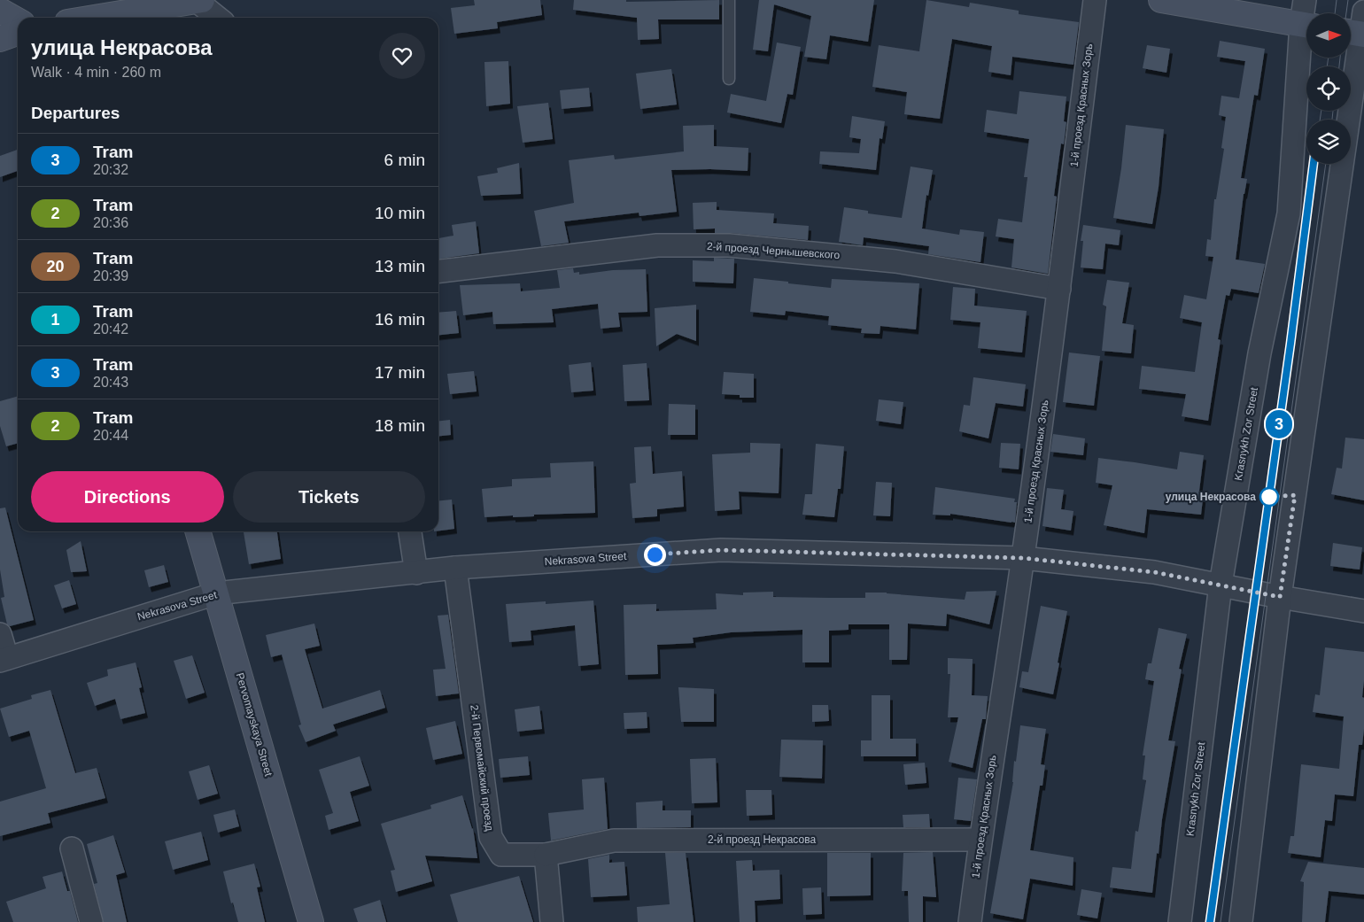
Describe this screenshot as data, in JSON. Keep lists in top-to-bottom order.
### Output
{
  "streets": {
    "street": [
      "1-й проезд Красных Зорь",
      "2-й проезд Чернышевского",
      "Krasnykh Zor Street",
      "Nekrasova Street",
      "Pervomayskaya Street",
      "2-й Первомайский проезд",
      "2-й проезд Некрасова"
    ]
  },
  "crossings": [
    ["1-й проезд Красных Зорь", "2-й проезд Чернышевского"],
    ["1-й проезд Красных Зорь", "Nekrasova Street"],
    ["1-й проезд Красных Зорь", "2-й проезд Некрасова"],
    ["Krasnykh Zor Street", "Nekrasova Street"],
    ["Nekrasova Street", "Pervomayskaya Street"],
    ["Nekrasova Street", "2-й Первомайский проезд"],
    ["2-й Первомайский проезд", "2-й проезд Некрасова"]
  ],
  "places": ["улица Некрасова"],
  "lines": ["tram line 3"],
  "north": "right",
  "page": {
    "on_map": "3",
    "heading": [
      ["улица Некрасова", "Walk · 4 min · 260 m"],
      "Departures"
    ],
    "list": [
      {
        "mark": "3",
        "name": "Tram",
        "note": "20:32",
        "value": "6 min"
      },
      {
        "mark": "2",
        "name": "Tram",
        "note": "20:36",
        "value": "10 min"
      },
      {
        "mark": "20",
        "name": "Tram",
        "note": "20:39",
        "value": "13 min"
      },
      {
        "mark": "1",
        "name": "Tram",
        "note": "20:42",
        "value": "16 min"
      },
      {
        "mark": "3",
        "name": "Tram",
        "note": "20:43",
        "value": "17 min"
      },
      {
        "mark": "2",
        "name": "Tram",
        "note": "20:44",
        "value": "18 min"
      }
    ],
    "buttons": ["Directions", "Tickets"]
  }
}
